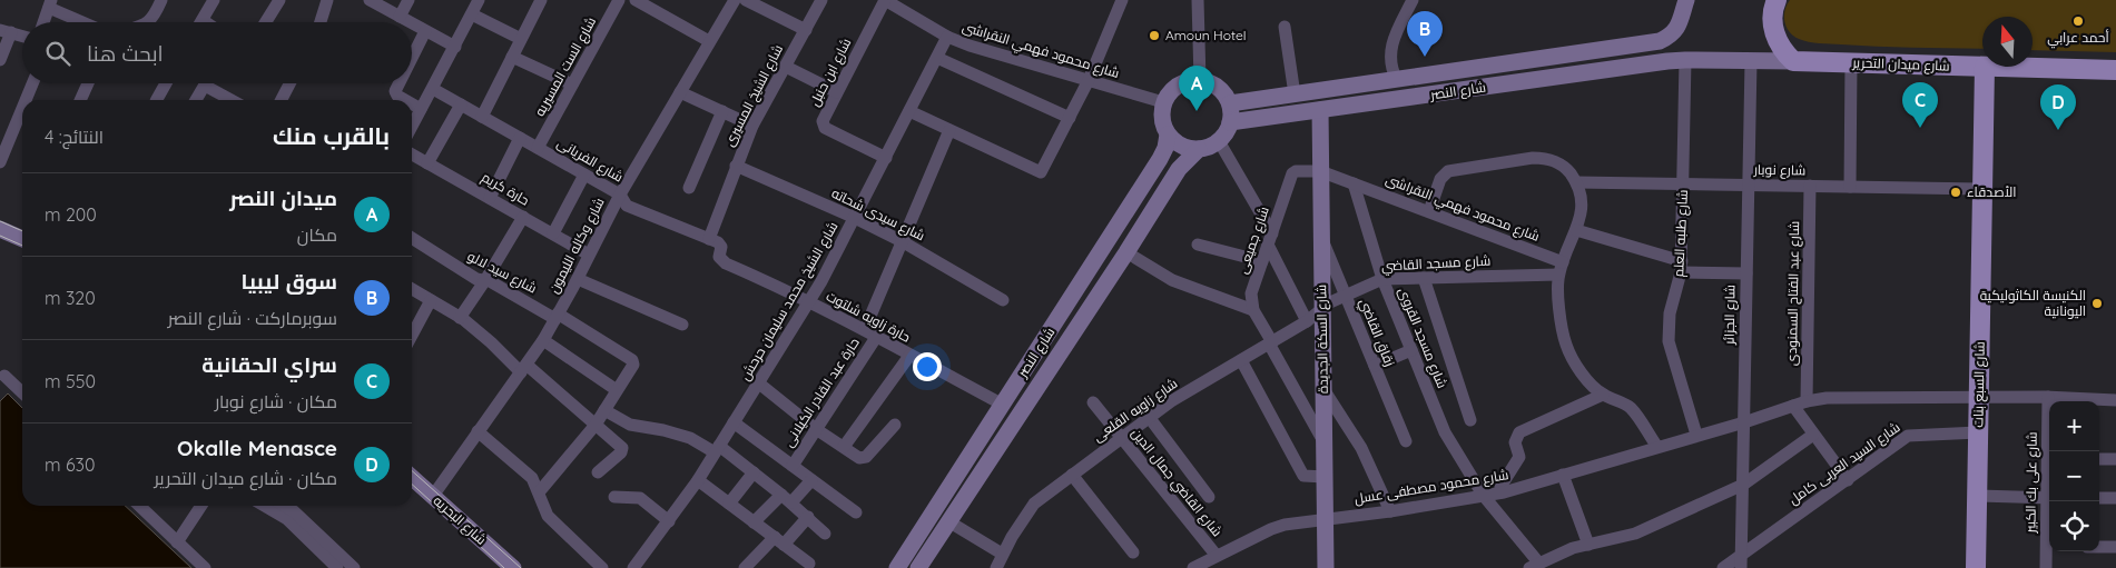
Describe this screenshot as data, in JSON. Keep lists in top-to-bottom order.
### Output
{
  "streets": {
    "main road": [
      "شارع ميدان التحرير",
      "شارع النصر",
      "شارع السكة الجديدة",
      "شارع السبع بنات",
      "شارع البحريه"
    ],
    "street": [
      "شارع محمود فهمي النقراشى",
      "شارع الست المسيريه",
      "شارع ابن حنبل",
      "شارع الشيخ المسيرى",
      "شارع الفريانى",
      "شارع نوبار",
      "حارة كريم",
      "شارع سيدى شحاته",
      "شارع طلبه العلم",
      "شارع جميعى",
      "شارع وكاله الليمون",
      "شارع مسجد القاضي",
      "شارع سيد لالو",
      "شارع عبد الفتاح السمنودى",
      "شارع الشيخ محمد سليمان حرحش",
      "شارع الجزائر",
      "حارة زاويه شلتوت",
      "زقاق القاضي",
      "شارع مسجد القروى",
      "حارة عبد القادر الكيلانى",
      "شارع زاويه القلعى",
      "شارع السيد العربى كامل",
      "شارع القاضي جمال الدين",
      "شارع على بك الكبير",
      "شارع محمود مصطفى عسل"
    ]
  },
  "crossings": [
    ["شارع محمود فهمي النقراشى", "شارع ابن حنبل"],
    ["شارع محمود فهمي النقراشى", "شارع النصر"],
    ["شارع محمود فهمي النقراشى", "شارع جميعى"],
    ["شارع محمود فهمي النقراشى", "شارع الشيخ محمد سليمان حرحش"],
    ["شارع محمود فهمي النقراشى", "شارع مسجد القروى"],
    ["شارع محمود فهمي النقراشى", "شارع السكة الجديدة"],
    ["شارع ميدان التحرير", "شارع النصر"],
    ["شارع ميدان التحرير", "شارع طلبه العلم"],
    ["شارع ميدان التحرير", "شارع الجزائر"],
    ["شارع ميدان التحرير", "شارع السبع بنات"],
    ["شارع الست المسيريه", "شارع الفريانى"],
    ["شارع ابن حنبل", "شارع الشيخ محمد سليمان حرحش"],
    ["شارع النصر", "شارع طلبه العلم"],
    ["شارع النصر", "حارة زاويه شلتوت"],
    ["شارع النصر", "شارع السكة الجديدة"],
    ["شارع الشيخ المسيرى", "شارع الفريانى"],
    ["شارع الشيخ المسيرى", "شارع سيدى شحاته"],
    ["شارع الفريانى", "شارع وكاله الليمون"],
    ["شارع نوبار", "شارع طلبه العلم"],
    ["شارع نوبار", "شارع عبد الفتاح السمنودى"],
    ["شارع نوبار", "شارع الجزائر"],
    ["شارع نوبار", "شارع السبع بنات"],
    ["حارة كريم", "شارع وكاله الليمون"],
    ["شارع سيدى شحاته", "شارع الشيخ محمد سليمان حرحش"],
    ["شارع طلبه العلم", "شارع محمود مصطفى عسل"],
    ["شارع جميعى", "شارع السكة الجديدة"],
    ["شارع وكاله الليمون", "شارع سيد لالو"],
    ["شارع وكاله الليمون", "شارع البحريه"],
    ["شارع مسجد القاضي", "زقاق القاضي"],
    ["شارع مسجد القاضي", "شارع مسجد القروى"],
    ["شارع مسجد القاضي", "شارع السكة الجديدة"],
    ["شارع مسجد القاضي", "شارع زاويه القلعى"],
    ["شارع عبد الفتاح السمنودى", "شارع محمود مصطفى عسل"],
    ["شارع الشيخ محمد سليمان حرحش", "حارة زاويه شلتوت"],
    ["شارع الجزائر", "شارع السيد العربى كامل"],
    ["شارع الجزائر", "شارع محمود مصطفى عسل"],
    ["حارة زاويه شلتوت", "حارة عبد القادر الكيلانى"],
    ["زقاق القاضي", "شارع السكة الجديدة"],
    ["شارع مسجد القروى", "شارع محمود مصطفى عسل"],
    ["شارع السكة الجديدة", "شارع زاويه القلعى"],
    ["شارع السكة الجديدة", "شارع محمود مصطفى عسل"],
    ["شارع السبع بنات", "شارع السيد العربى كامل"],
    ["شارع السبع بنات", "شارع محمود مصطفى عسل"],
    ["شارع زاويه القلعى", "شارع القاضي جمال الدين"],
    ["شارع القاضي جمال الدين", "شارع محمود مصطفى عسل"],
    ["شارع على بك الكبير", "شارع محمود مصطفى عسل"]
  ],
  "places": [
    "أحمد عرابي",
    "Amoun Hotel",
    "الأصدقاء",
    "الكنيسة الكاثوليكية اليونانية"
  ],
  "north": "top",
  "page": {
    "pins": [
      "B",
      "A",
      "C",
      "D"
    ],
    "search": "ابحث هنا",
    "heading": ["بالقرب منك", "النتائج: 4"],
    "list": [
      {
        "mark": "A",
        "name": "ميدان النصر",
        "note": "مكان",
        "value": "200 m"
      },
      {
        "mark": "B",
        "name": "سوق ليبيا",
        "note": "سوبرماركت · شارع النصر",
        "value": "320 m"
      },
      {
        "mark": "C",
        "name": "سراي الحقانية",
        "note": "مكان · شارع نوبار",
        "value": "550 m"
      },
      {
        "mark": "D",
        "name": "Okalle Menasce",
        "note": "مكان · شارع ميدان التحرير",
        "value": "630 m"
      }
    ],
    "map_buttons": ["+", "−"]
  }
}
